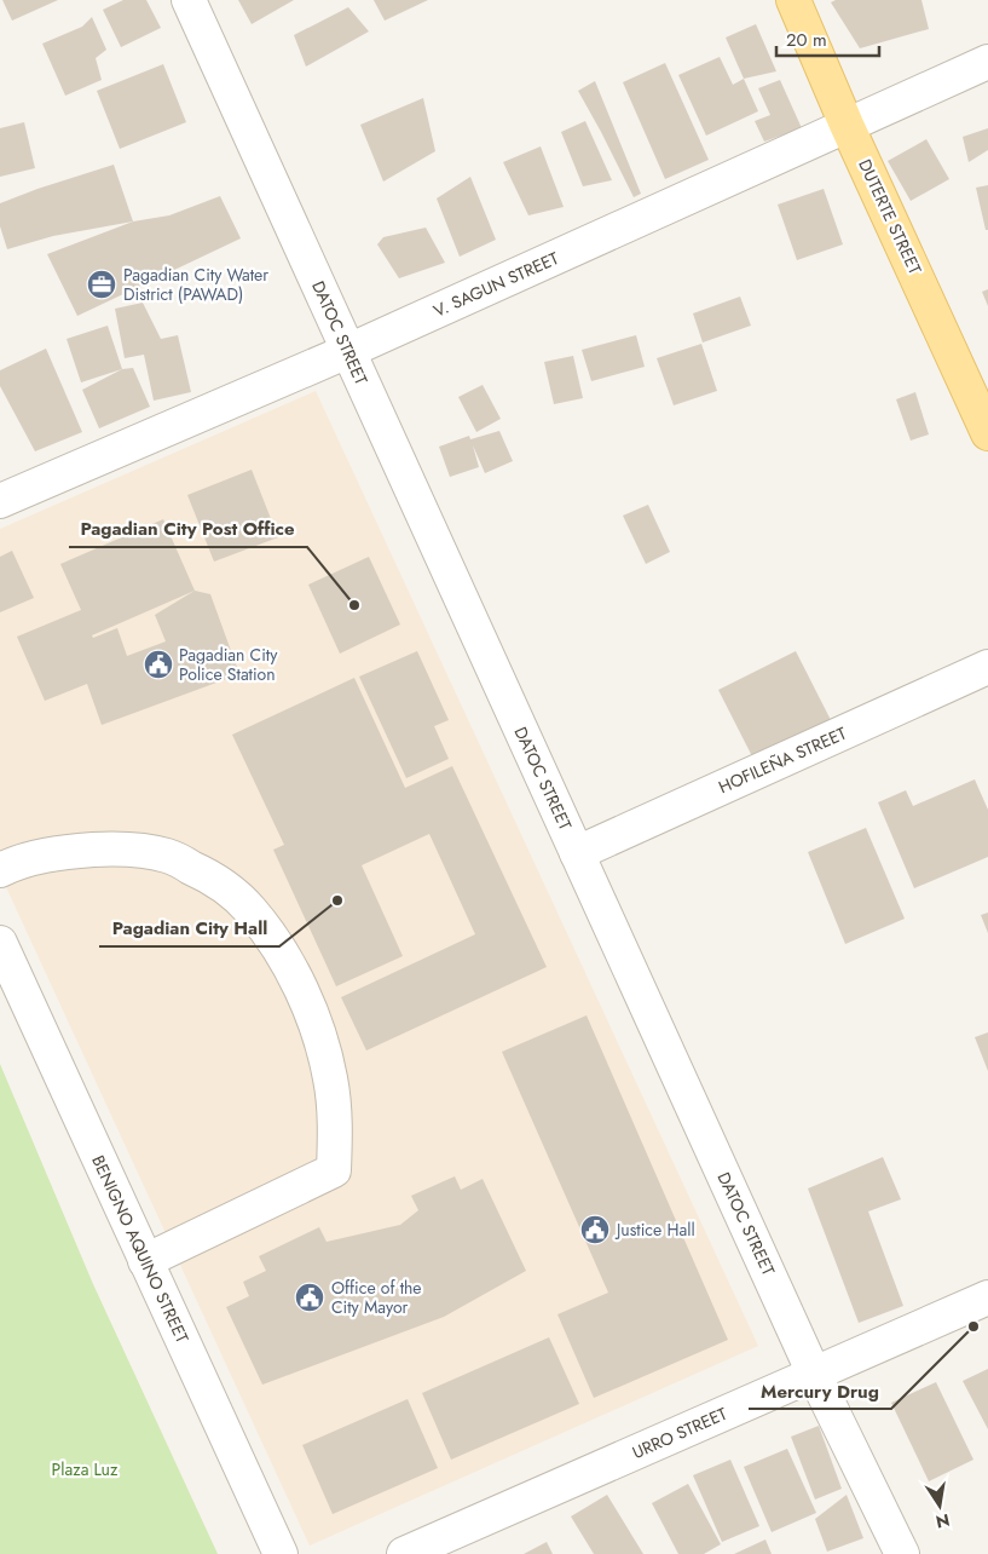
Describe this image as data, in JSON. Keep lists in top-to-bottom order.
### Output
{
  "streets": {
    "main road": ["DUTERTE STREET"],
    "street": [
      "V. SAGUN STREET",
      "DATOC STREET",
      "HOFILEÑA STREET",
      "BENIGNO AQUINO STREET",
      "URRO STREET"
    ]
  },
  "crossings": [
    ["DUTERTE STREET", "V. SAGUN STREET"],
    ["V. SAGUN STREET", "DATOC STREET"],
    ["DATOC STREET", "HOFILEÑA STREET"],
    ["DATOC STREET", "URRO STREET"]
  ],
  "parks": ["Plaza Luz"],
  "places": {
    "office": ["Pagadian City Water District (PAWAD)"],
    "other": ["Pagadian City Post Office", "Pagadian City Hall", "Mercury Drug"],
    "public building": ["Pagadian City Police Station", "Justice Hall", "Office of the City Mayor"]
  },
  "scale_bar": "20 m",
  "north": "bottom"
}
